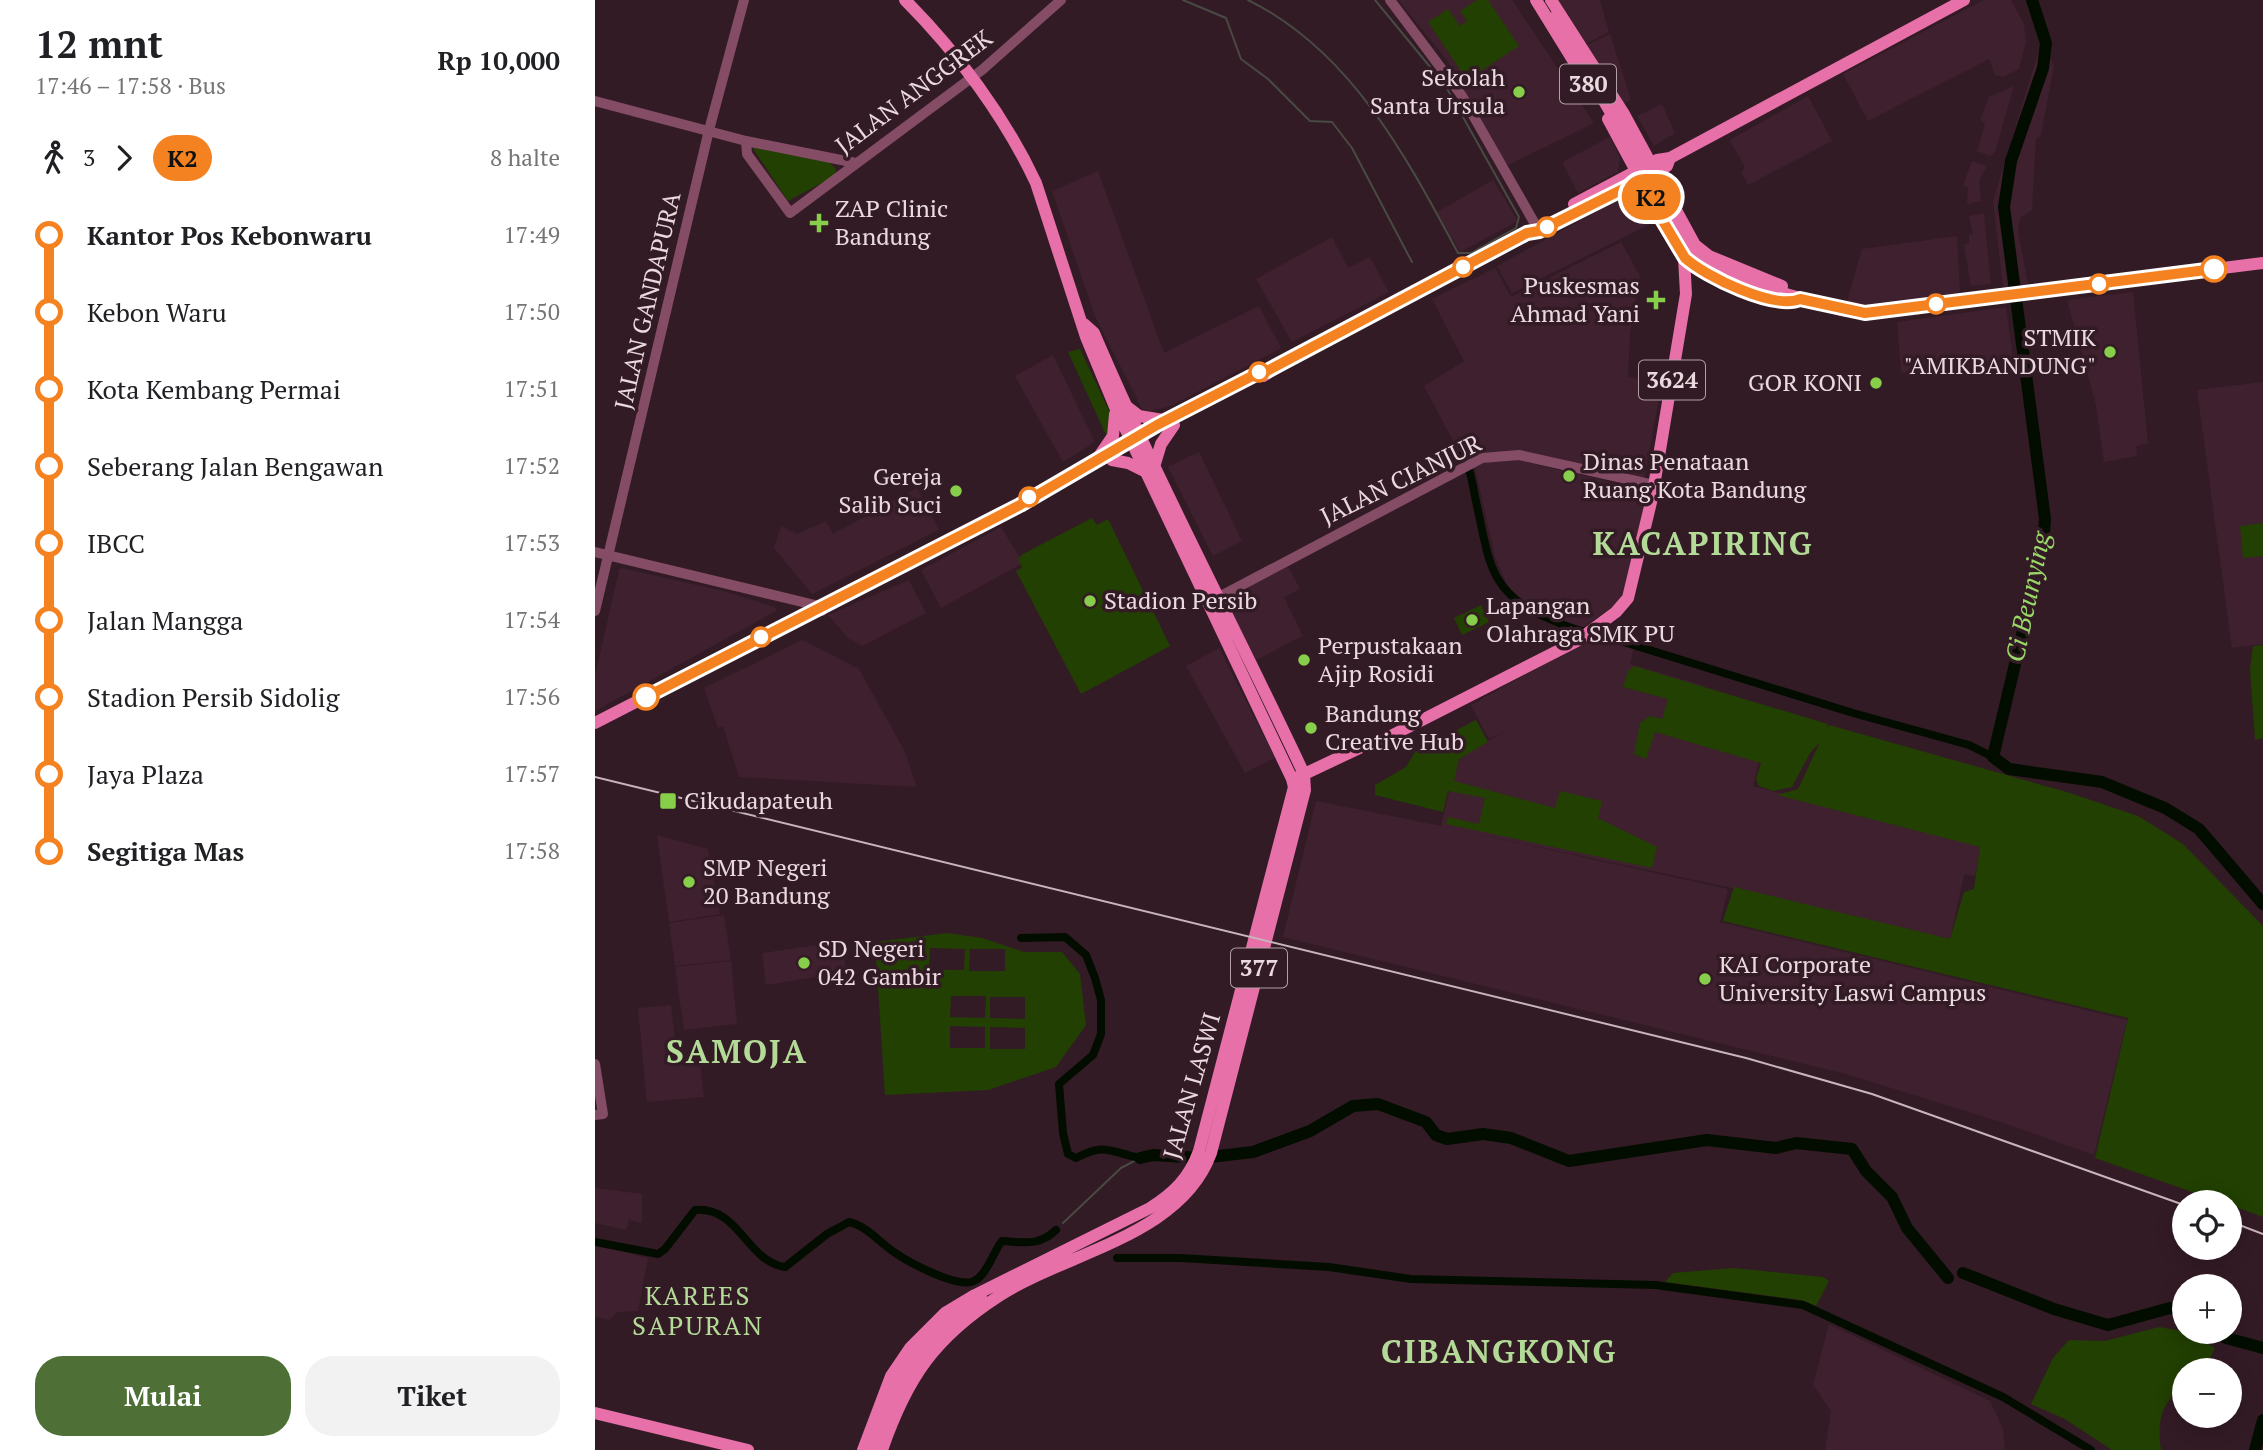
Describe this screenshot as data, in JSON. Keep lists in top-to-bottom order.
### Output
{
  "streets": {
    "main road": [
      "380",
      "3624",
      "377",
      "JALAN LASWI"
    ],
    "street": ["JALAN ANGGREK", "JALAN GANDAPURA", "JALAN CIANJUR"]
  },
  "crossings": [
    ["3624", "JALAN CIANJUR"],
    ["3624", "JALAN LASWI"],
    ["377", "JALAN LASWI"]
  ],
  "districts": [
    "KACAPIRING",
    "SAMOJA",
    "KAREES SAPURAN",
    "CIBANGKONG"
  ],
  "water": ["Ci Beunying"],
  "places": {
    "other": [
      "Sekolah Santa Ursula",
      "STMIK \"AMIKBANDUNG\"",
      "GOR KONI",
      "Dinas Penataan Ruang Kota Bandung",
      "Gereja Salib Suci",
      "Stadion Persib",
      "Lapangan Olahraga SMK PU",
      "Perpustakaan Ajip Rosidi",
      "Bandung Creative Hub",
      "SMP Negeri 20 Bandung",
      "SD Negeri 042 Gambir",
      "KAI Corporate University Laswi Campus"
    ],
    "health": ["ZAP Clinic Bandung", "Puskesmas Ahmad Yani"],
    "transit": ["Cikudapateuh"]
  },
  "lines": ["bus line K2"],
  "page": {
    "heading": ["12 mnt", "17:46 – 17:58 · Bus", "Rp 10,000"],
    "on_map": "K2",
    "legs": ["3", "K2", "8 halte"],
    "list": [
      {
        "name": "Kantor Pos Kebonwaru",
        "value": "17:49"
      },
      {
        "name": "Kebon Waru",
        "value": "17:50"
      },
      {
        "name": "Kota Kembang Permai",
        "value": "17:51"
      },
      {
        "name": "Seberang Jalan Bengawan",
        "value": "17:52"
      },
      {
        "name": "IBCC",
        "value": "17:53"
      },
      {
        "name": "Jalan Mangga",
        "value": "17:54"
      },
      {
        "name": "Stadion Persib Sidolig",
        "value": "17:56"
      },
      {
        "name": "Jaya Plaza",
        "value": "17:57"
      },
      {
        "name": "Segitiga Mas",
        "value": "17:58"
      }
    ],
    "map_buttons": ["+", "−"],
    "buttons": ["Mulai", "Tiket"]
  }
}
